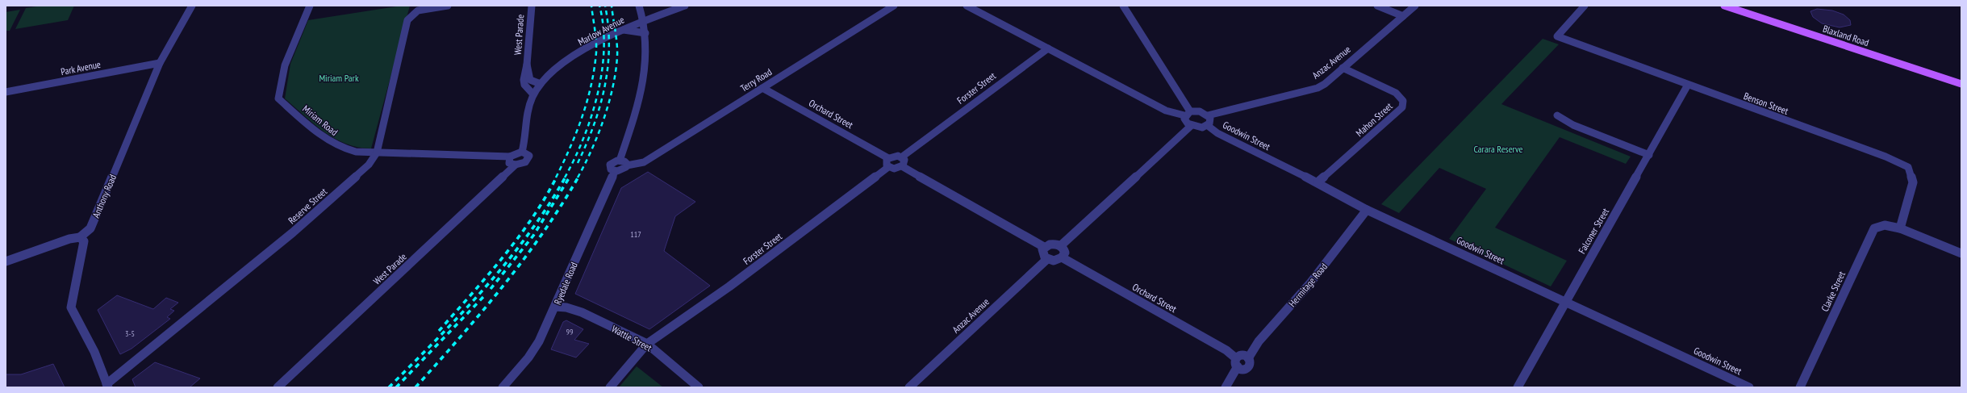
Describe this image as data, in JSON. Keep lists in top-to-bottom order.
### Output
{
  "streets": {
    "main road": ["Blaxland Road"],
    "street": [
      "Marlow Avenue",
      "West Parade",
      "Anzac Avenue",
      "Park Avenue",
      "Terry Road",
      "Forster Street",
      "Benson Street",
      "Orchard Street",
      "Mahon Street",
      "Miriam Road",
      "Goodwin Street",
      "Anthony Road",
      "Reserve Street",
      "Falconer Street",
      "Ryedale Road",
      "Hermitage Road",
      "Clarke Street",
      "Wattle Street"
    ]
  },
  "crossings": [
    ["Marlow Avenue", "West Parade"],
    ["Anzac Avenue", "Orchard Street"],
    ["Anzac Avenue", "Mahon Street"],
    ["Anzac Avenue", "Goodwin Street"],
    ["Park Avenue", "Anthony Road"],
    ["Terry Road", "Orchard Street"],
    ["Terry Road", "Ryedale Road"],
    ["Forster Street", "Orchard Street"],
    ["Forster Street", "Wattle Street"],
    ["Benson Street", "Falconer Street"],
    ["Benson Street", "Clarke Street"],
    ["Orchard Street", "Hermitage Road"],
    ["Mahon Street", "Goodwin Street"],
    ["Miriam Road", "Reserve Street"],
    ["Goodwin Street", "Falconer Street"],
    ["Goodwin Street", "Hermitage Road"],
    ["Ryedale Road", "Wattle Street"]
  ],
  "parks": ["Miriam Park", "Carara Reserve"],
  "house_numbers": ["117", "99", "3-5"]
}
